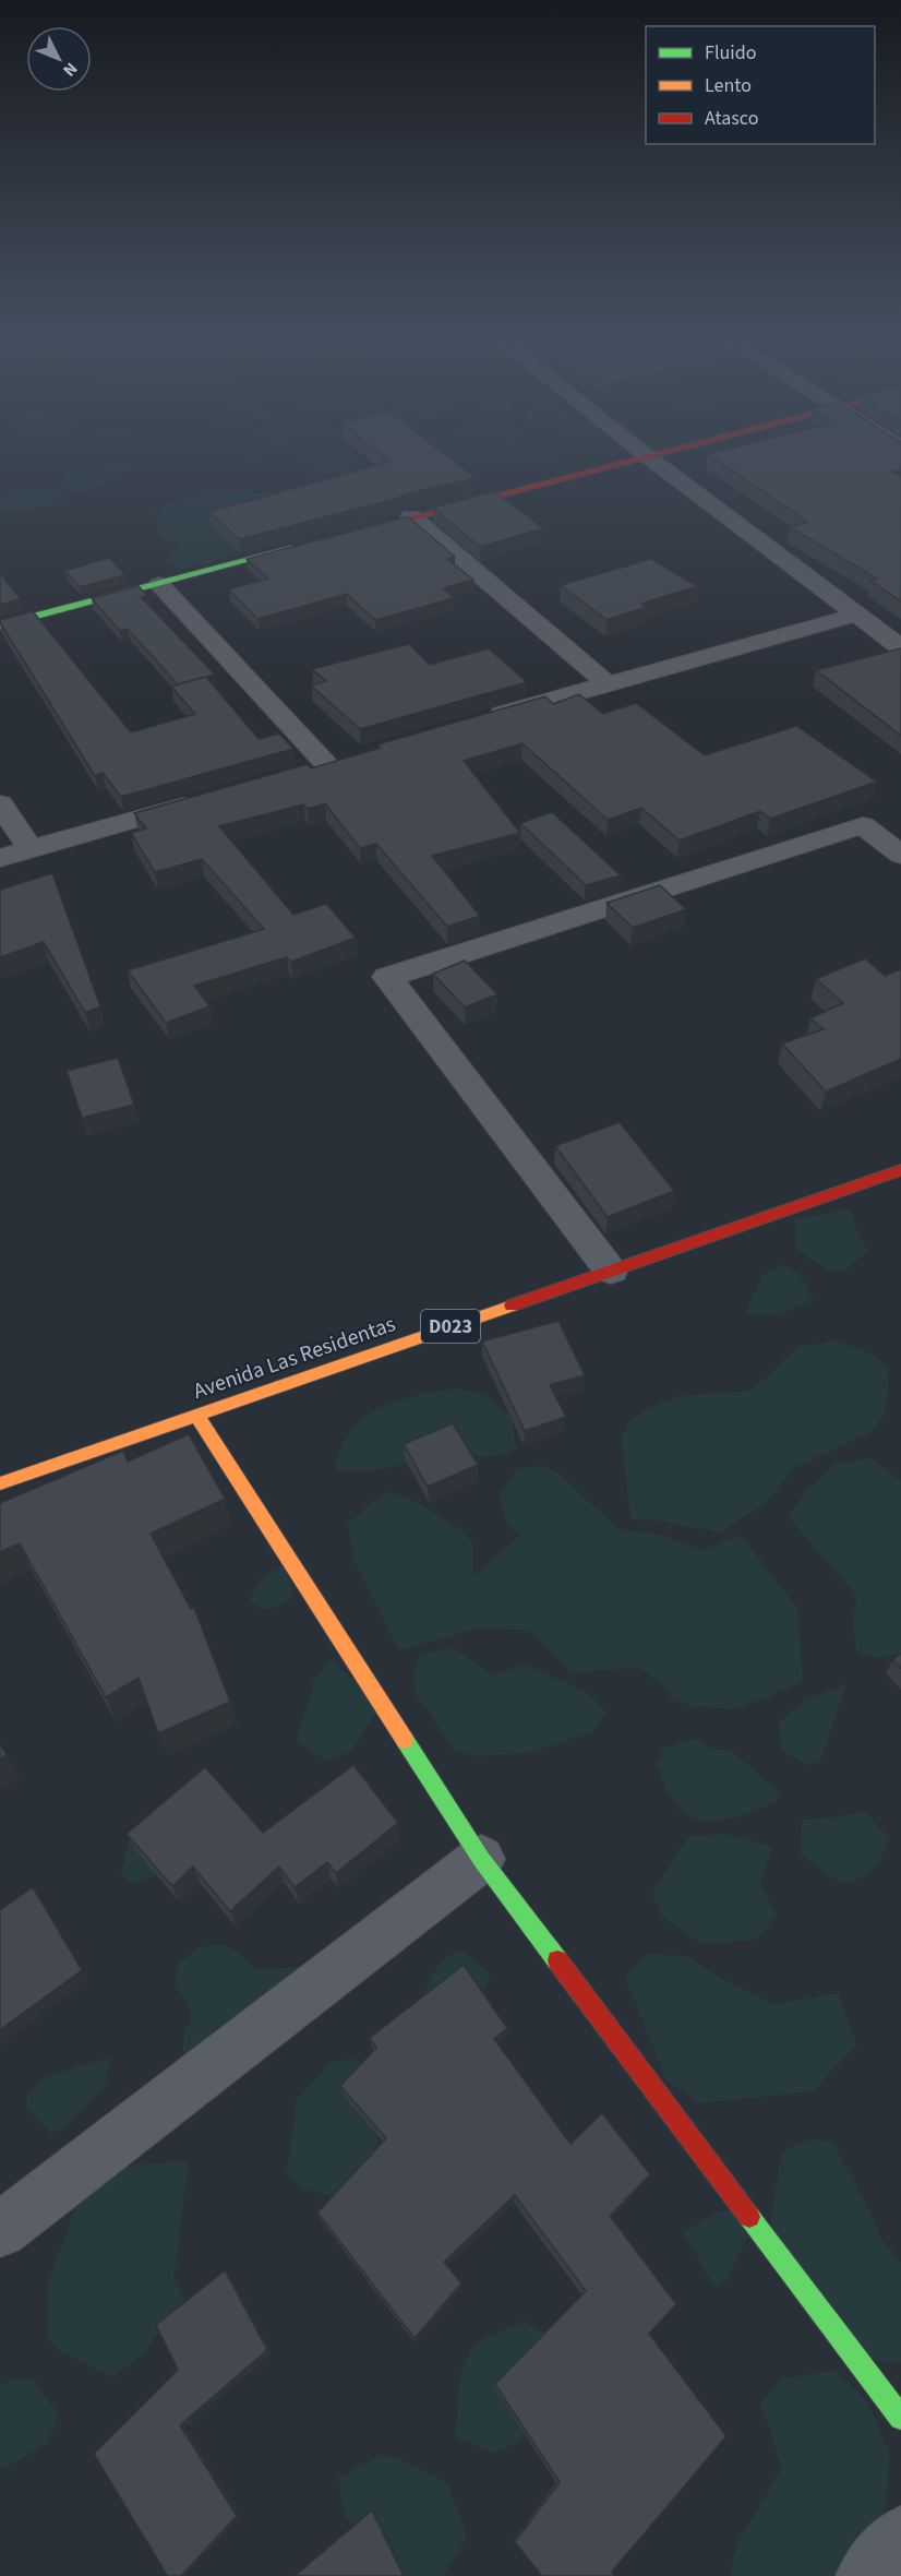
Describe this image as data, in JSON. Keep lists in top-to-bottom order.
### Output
{
  "streets": {
    "street": ["D023", "Avenida Las Residentas"]
  },
  "legend": ["Fluido", "Lento", "Atasco"],
  "north": "bottom right"
}
